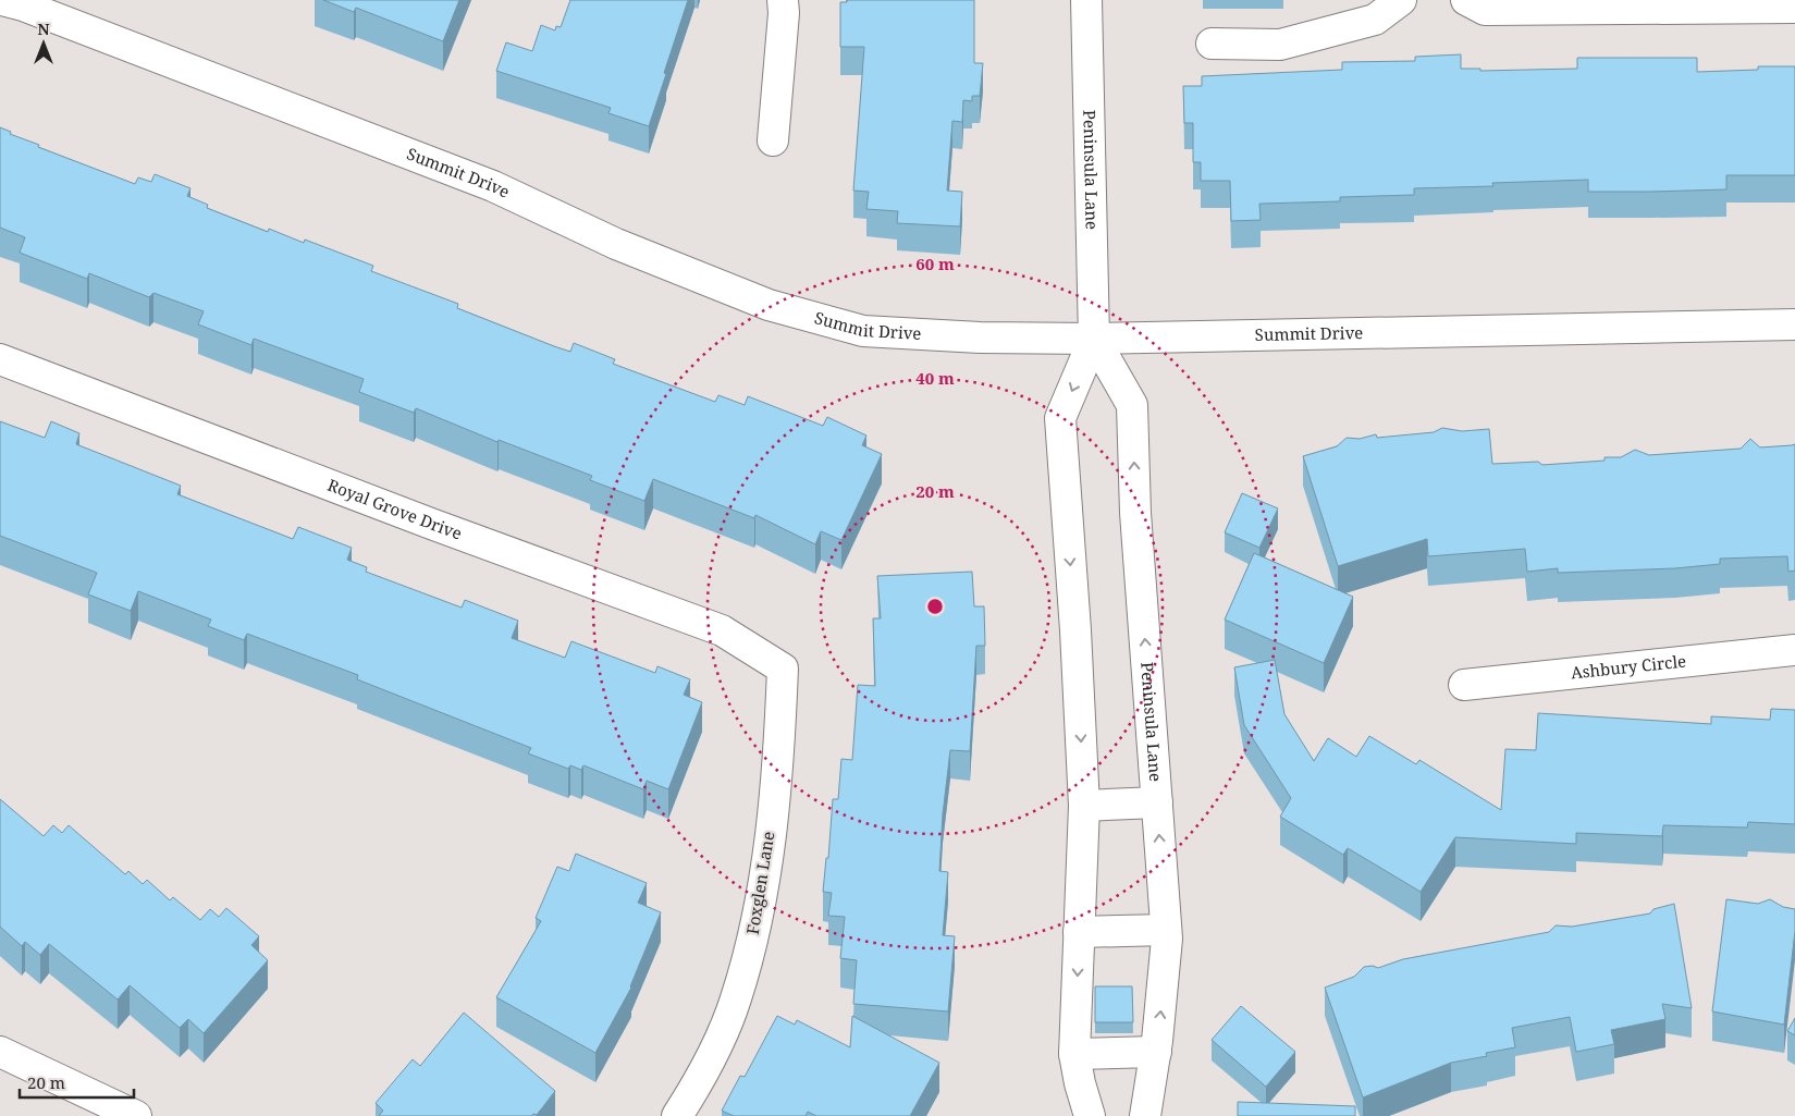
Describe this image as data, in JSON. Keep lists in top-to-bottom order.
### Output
{
  "streets": {
    "street": [
      "Peninsula Lane",
      "Summit Drive",
      "Royal Grove Drive",
      "Ashbury Circle",
      "Foxglen Lane"
    ]
  },
  "crossings": [
    ["Peninsula Lane", "Summit Drive"],
    ["Royal Grove Drive", "Foxglen Lane"]
  ],
  "scale_bar": "20 m",
  "north": "top",
  "rings": ["60 m", "40 m", "20 m"]
}
